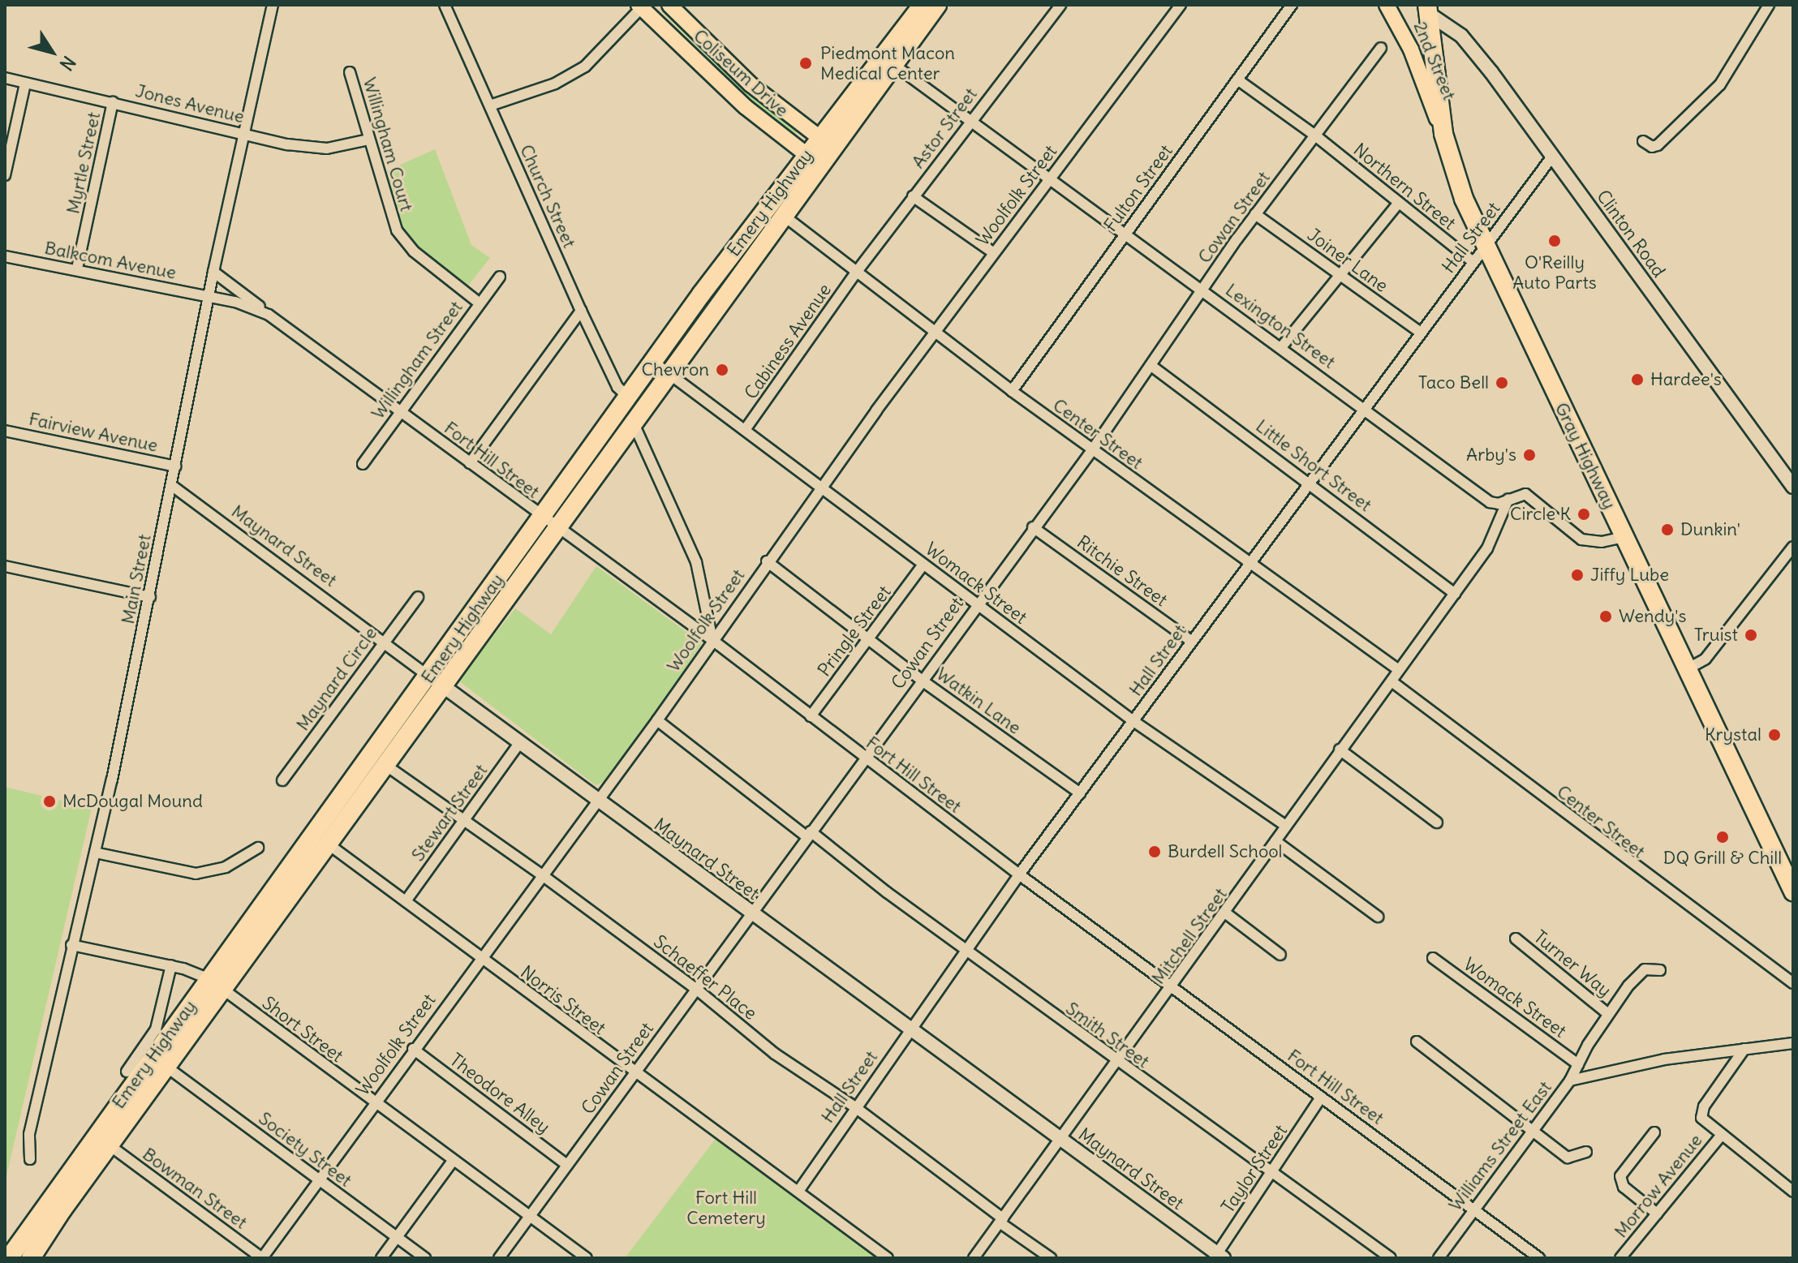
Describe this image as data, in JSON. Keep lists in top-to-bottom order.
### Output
{
  "streets": {
    "highway": ["Emery Highway", "Gray Highway"],
    "main road": ["2nd Street", "Coliseum Drive"],
    "street": [
      "Jones Avenue",
      "Astor Street",
      "Willingham Court",
      "Myrtle Street",
      "Northern Street",
      "Fulton Street",
      "Woolfolk Street",
      "Church Street",
      "Cowan Street",
      "Clinton Road",
      "Hall Street",
      "Balkcom Avenue",
      "Joiner Lane",
      "Lexington Street",
      "Cabiness Avenue",
      "Willingham Street",
      "Fairview Avenue",
      "Center Street",
      "Fort Hill Street",
      "Little Short Street",
      "Maynard Street",
      "Ritchie Street",
      "Main Street",
      "Womack Street",
      "Pringle Street",
      "Maynard Circle",
      "Watkin Lane",
      "Stewart Street",
      "Mitchell Street",
      "Turner Way",
      "Schaeffer Place",
      "Norris Street",
      "Short Street",
      "Smith Street",
      "Theodore Alley",
      "Williams Street East",
      "Society Street",
      "Taylor Street",
      "Morrow Avenue",
      "Bowman Street"
    ]
  },
  "crossings": [
    ["2nd Street", "Gray Highway"],
    ["Coliseum Drive", "Emery Highway"],
    ["Jones Avenue", "Willingham Court"],
    ["Jones Avenue", "Myrtle Street"],
    ["Jones Avenue", "Main Street"],
    ["Astor Street", "Lexington Street"],
    ["Astor Street", "Cabiness Avenue"],
    ["Astor Street", "Center Street"],
    ["Willingham Court", "Willingham Street"],
    ["Myrtle Street", "Balkcom Avenue"],
    ["Northern Street", "Fulton Street"],
    ["Northern Street", "Cowan Street"],
    ["Northern Street", "Hall Street"],
    ["Fulton Street", "Lexington Street"],
    ["Fulton Street", "Center Street"],
    ["Woolfolk Street", "Lexington Street"],
    ["Woolfolk Street", "Center Street"],
    ["Woolfolk Street", "Fort Hill Street"],
    ["Woolfolk Street", "Maynard Street"],
    ["Woolfolk Street", "Womack Street"],
    ["Woolfolk Street", "Watkin Lane"],
    ["Woolfolk Street", "Schaeffer Place"],
    ["Woolfolk Street", "Norris Street"],
    ["Woolfolk Street", "Short Street"],
    ["Woolfolk Street", "Smith Street"],
    ["Woolfolk Street", "Theodore Alley"],
    ["Woolfolk Street", "Society Street"],
    ["Woolfolk Street", "Bowman Street"],
    ["Church Street", "Emery Highway"],
    ["Emery Highway", "Lexington Street"],
    ["Emery Highway", "Center Street"],
    ["Emery Highway", "Fort Hill Street"],
    ["Emery Highway", "Maynard Street"],
    ["Emery Highway", "Womack Street"],
    ["Emery Highway", "Schaeffer Place"],
    ["Emery Highway", "Norris Street"],
    ["Emery Highway", "Short Street"],
    ["Emery Highway", "Society Street"],
    ["Emery Highway", "Bowman Street"],
    ["Cowan Street", "Joiner Lane"],
    ["Cowan Street", "Lexington Street"],
    ["Cowan Street", "Center Street"],
    ["Cowan Street", "Fort Hill Street"],
    ["Cowan Street", "Little Short Street"],
    ["Cowan Street", "Maynard Street"],
    ["Cowan Street", "Ritchie Street"],
    ["Cowan Street", "Womack Street"],
    ["Cowan Street", "Watkin Lane"],
    ["Cowan Street", "Schaeffer Place"],
    ["Cowan Street", "Norris Street"],
    ["Cowan Street", "Short Street"],
    ["Cowan Street", "Smith Street"],
    ["Cowan Street", "Theodore Alley"],
    ["Clinton Road", "Hall Street"],
    ["Clinton Road", "Gray Highway"],
    ["Hall Street", "Joiner Lane"],
    ["Hall Street", "Lexington Street"],
    ["Hall Street", "Center Street"],
    ["Hall Street", "Gray Highway"],
    ["Hall Street", "Fort Hill Street"],
    ["Hall Street", "Little Short Street"],
    ["Hall Street", "Maynard Street"],
    ["Hall Street", "Ritchie Street"],
    ["Hall Street", "Womack Street"],
    ["Hall Street", "Watkin Lane"],
    ["Hall Street", "Schaeffer Place"],
    ["Hall Street", "Norris Street"],
    ["Hall Street", "Smith Street"],
    ["Balkcom Avenue", "Fort Hill Street"],
    ["Balkcom Avenue", "Main Street"],
    ["Lexington Street", "Gray Highway"],
    ["Lexington Street", "Mitchell Street"],
    ["Cabiness Avenue", "Center Street"],
    ["Cabiness Avenue", "Womack Street"],
    ["Willingham Street", "Fort Hill Street"],
    ["Fairview Avenue", "Main Street"],
    ["Center Street", "Mitchell Street"],
    ["Fort Hill Street", "Main Street"],
    ["Fort Hill Street", "Pringle Street"],
    ["Fort Hill Street", "Mitchell Street"],
    ["Fort Hill Street", "Williams Street East"],
    ["Fort Hill Street", "Taylor Street"],
    ["Little Short Street", "Mitchell Street"],
    ["Maynard Street", "Main Street"],
    ["Maynard Street", "Maynard Circle"],
    ["Maynard Street", "Stewart Street"],
    ["Maynard Street", "Mitchell Street"],
    ["Maynard Street", "Taylor Street"],
    ["Main Street", "Short Street"],
    ["Womack Street", "Pringle Street"],
    ["Womack Street", "Mitchell Street"],
    ["Pringle Street", "Watkin Lane"],
    ["Stewart Street", "Schaeffer Place"],
    ["Stewart Street", "Norris Street"],
    ["Mitchell Street", "Schaeffer Place"],
    ["Mitchell Street", "Smith Street"],
    ["Smith Street", "Taylor Street"],
    ["Williams Street East", "Morrow Avenue"]
  ],
  "parks": ["Fort Hill Cemetery"],
  "places": [
    "Piedmont Macon Medical Center",
    "O'Reilly Auto Parts",
    "Chevron",
    "Hardee's",
    "Taco Bell",
    "Arby's",
    "Circle K",
    "Dunkin'",
    "Jiffy Lube",
    "Wendy's",
    "Truist",
    "Krystal",
    "McDougal Mound",
    "DQ Grill & Chill",
    "Burdell School"
  ],
  "north": "bottom right"
}
